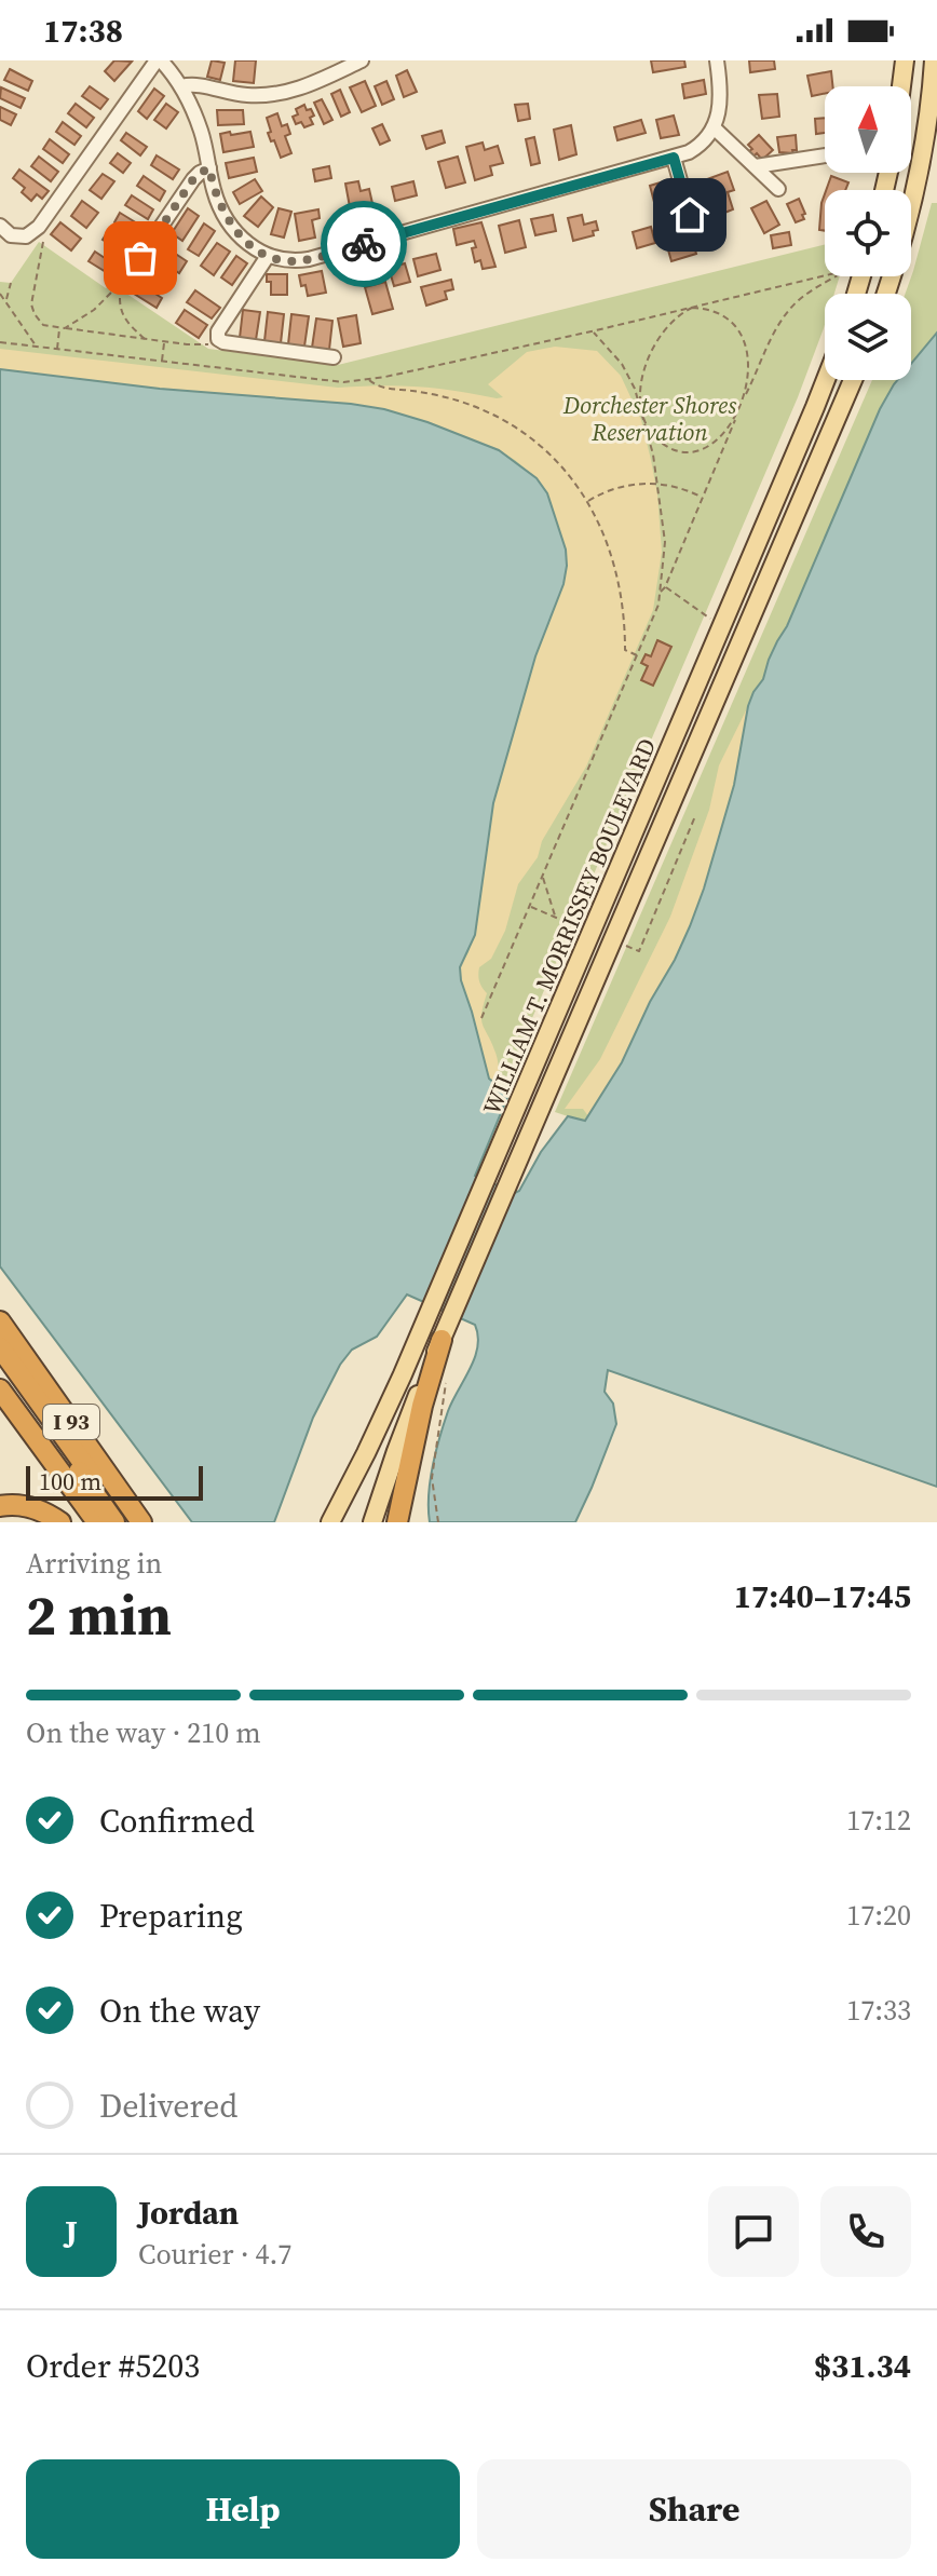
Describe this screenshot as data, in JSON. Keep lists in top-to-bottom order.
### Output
{
  "streets": {
    "highway": ["I 93"],
    "main road": ["WILLIAM T. MORRISSEY BOULEVARD"]
  },
  "parks": ["Dorchester Shores Reservation"],
  "scale_bar": "100 m",
  "north": "top",
  "page": {
    "status": "17:38",
    "scale": "100 m",
    "heading": ["2 min", "Arriving in", "17:40–17:45"],
    "panel": [
      "Jordan",
      "Courier · 4.7",
      "Order #5203",
      "$31.34"
    ],
    "bar": "On the way · 210 m",
    "list": [
      ["Confirmed", "17:12"],
      ["Preparing", "17:20"],
      ["On the way", "17:33"],
      "Delivered"
    ],
    "round": "J",
    "buttons": ["Help", "Share"]
  }
}
